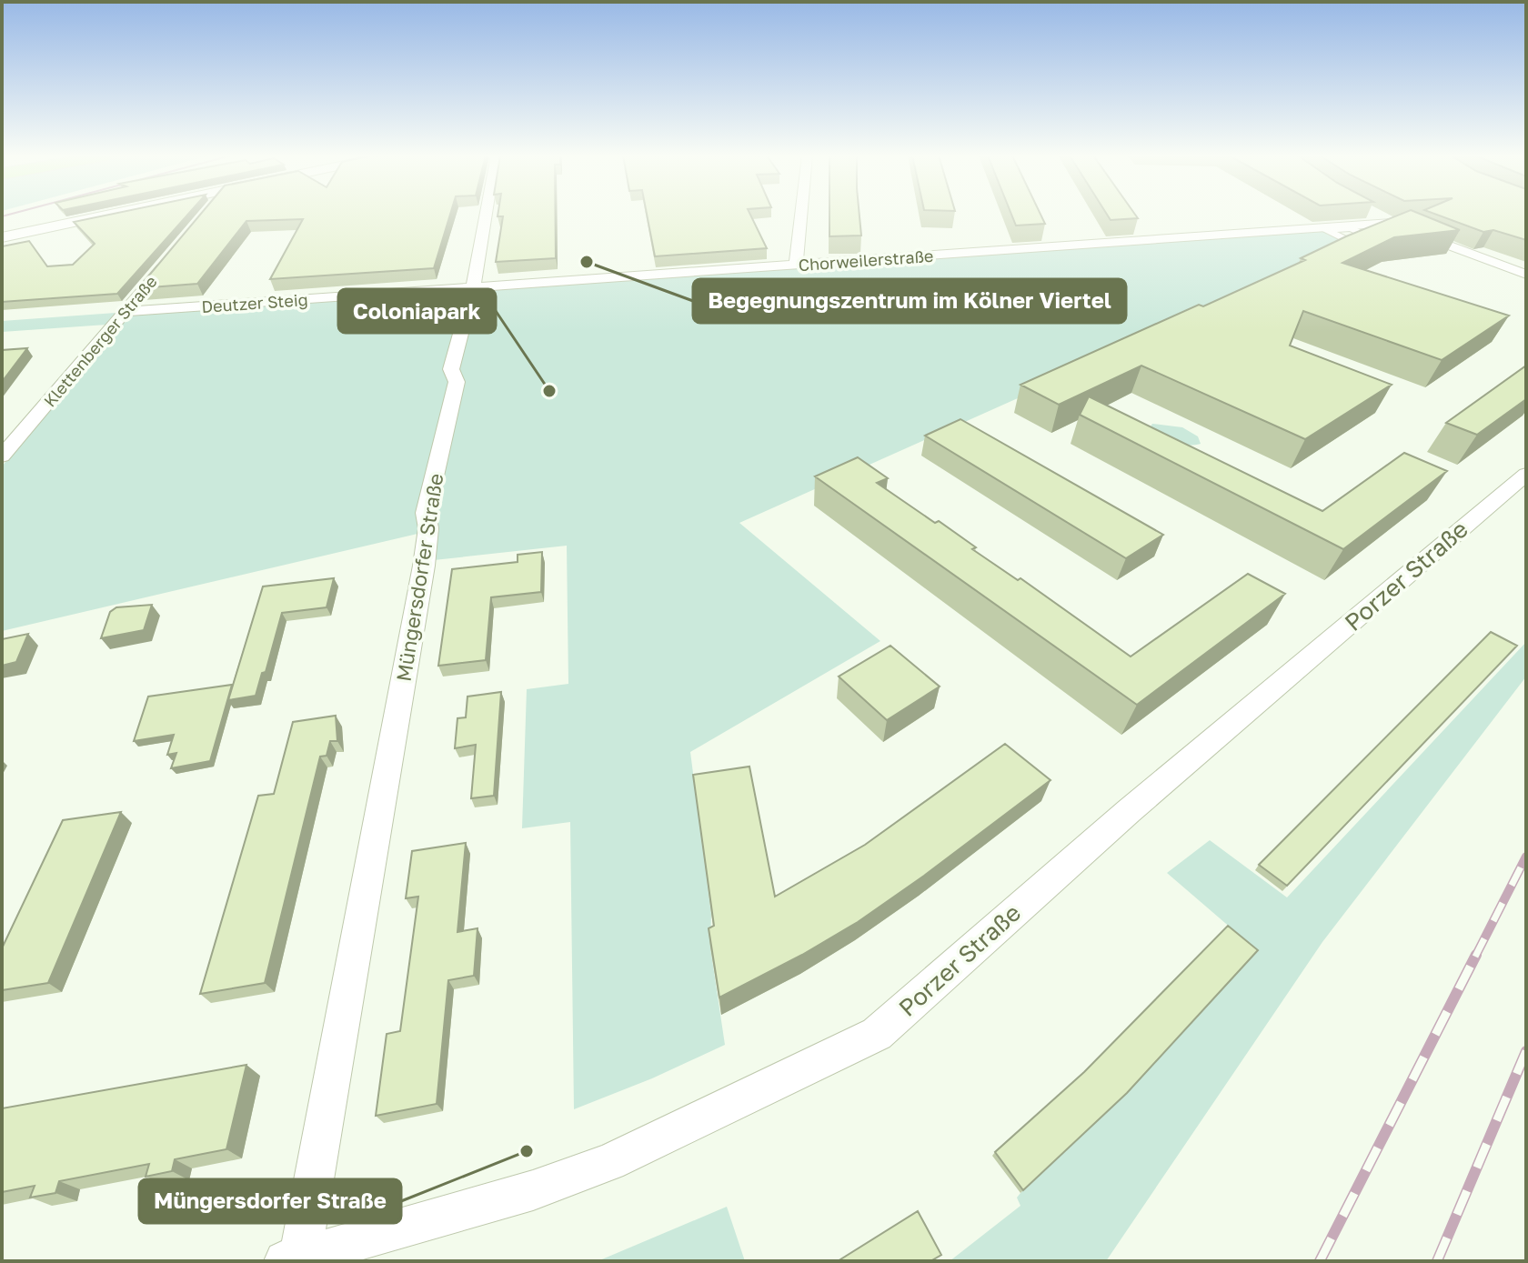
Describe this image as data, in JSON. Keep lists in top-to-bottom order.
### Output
{
  "streets": {
    "street": [
      "Chorweilerstraße",
      "Deutzer Steig",
      "Klettenberger Straße",
      "Porzer Straße",
      "Müngersdorfer Straße"
    ]
  },
  "crossings": [
    ["Chorweilerstraße", "Deutzer Steig"],
    ["Chorweilerstraße", "Müngersdorfer Straße"],
    ["Deutzer Steig", "Klettenberger Straße"],
    ["Deutzer Steig", "Müngersdorfer Straße"],
    ["Porzer Straße", "Müngersdorfer Straße"]
  ],
  "places": ["Begegnungszentrum im Kölner Viertel", "Coloniapark", "Müngersdorfer Straße"]
}
